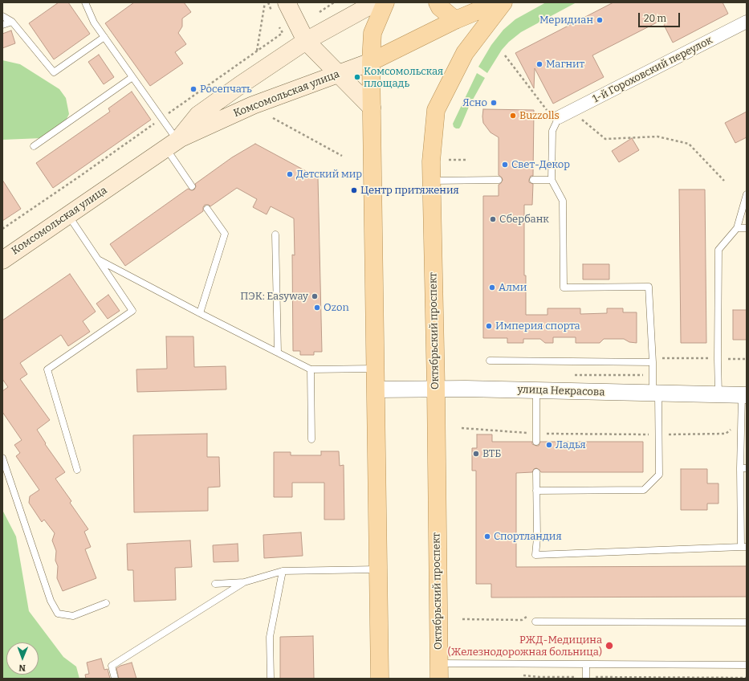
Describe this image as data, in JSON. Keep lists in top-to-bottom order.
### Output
{
  "streets": {
    "main road": ["Комсомольская улица", "Октябрьский проспект"],
    "street": ["1-й Гороховский переулок", "улица Некрасова"]
  },
  "crossings": [
    ["Октябрьский проспект", "улица Некрасова"]
  ],
  "places": [
    "Меридиан",
    "Магнит",
    "Комсомольская площадь",
    "Росепчать",
    "Ясно",
    "Buzzolls",
    "Свет-Декор",
    "Детский мир",
    "Центр притяжения",
    "Сбербанк",
    "Алми",
    "ПЭК: Easyway",
    "Ozon",
    "Империя спорта",
    "Ладья",
    "ВТБ",
    "Спортландия",
    "РЖД-Медицина (Железнодорожная больница)"
  ],
  "scale_bar": "20 m",
  "north": "bottom"
}
